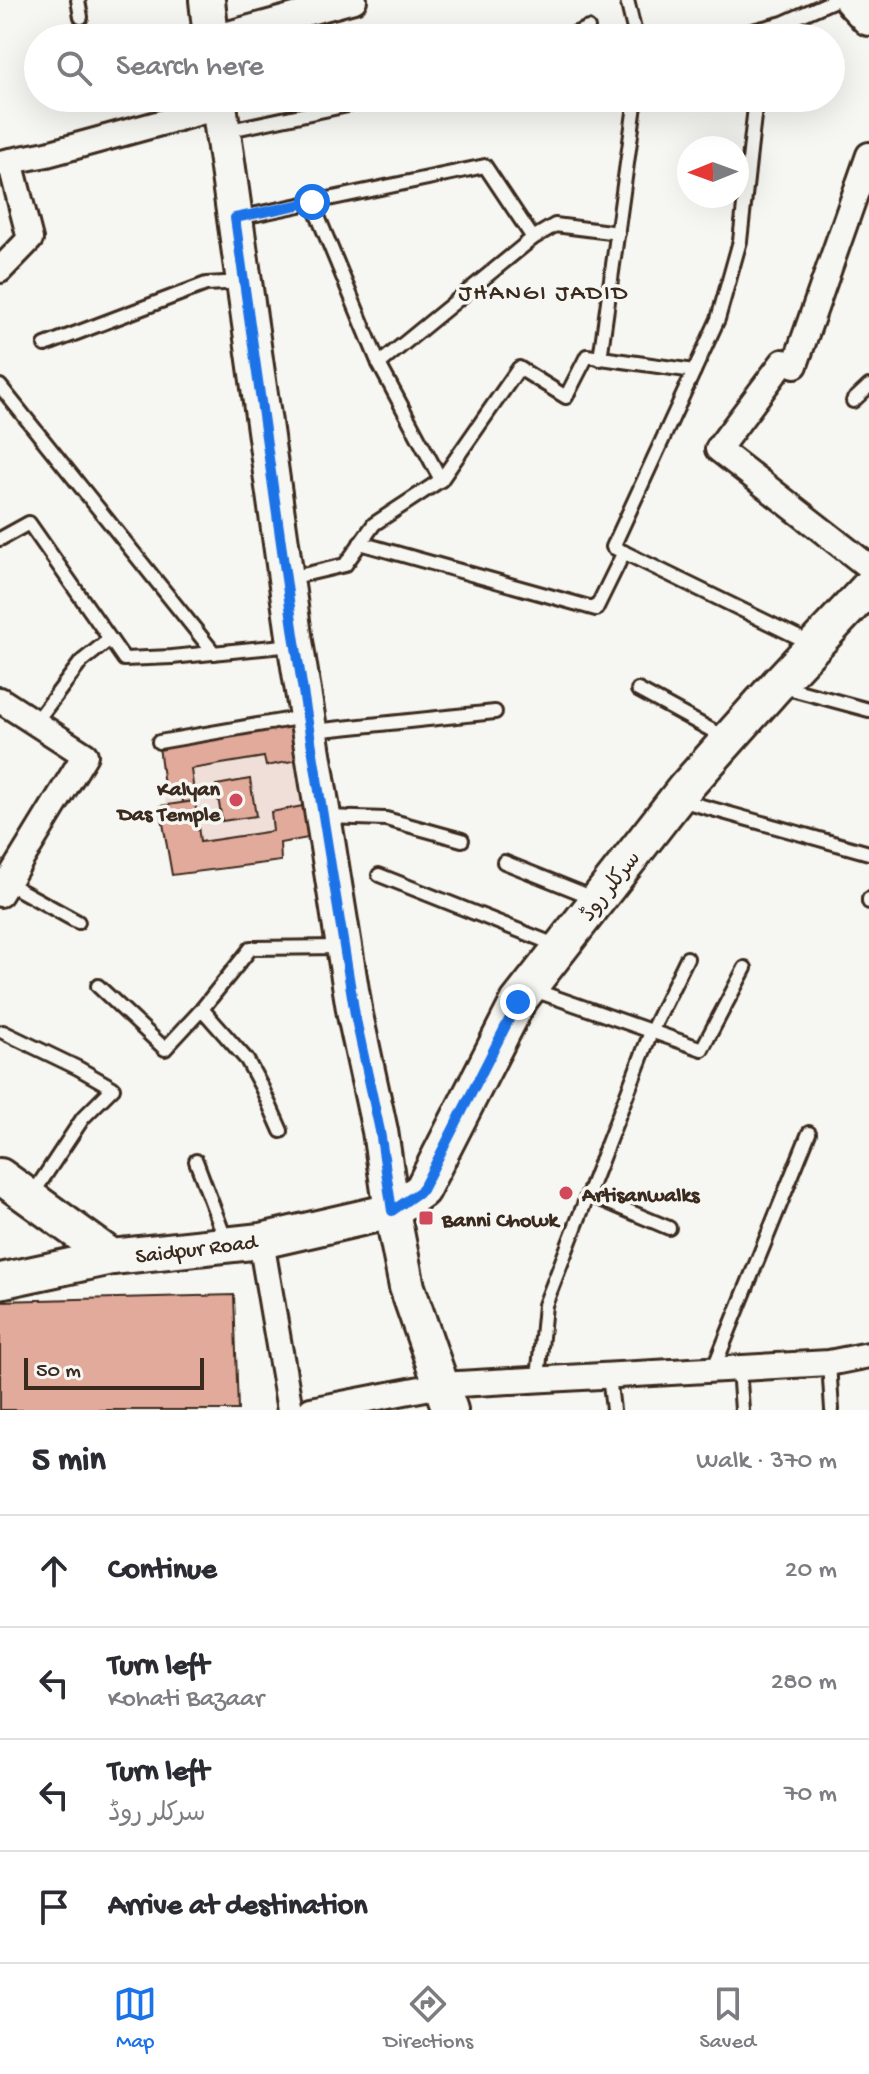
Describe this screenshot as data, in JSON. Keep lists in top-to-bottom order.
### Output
{
  "streets": {
    "street": ["سرکلر روڈ", "Saidpur Road"]
  },
  "crossings": [
    ["سرکلر روڈ", "Saidpur Road"]
  ],
  "districts": ["JHANGI JADID"],
  "places": {
    "other": ["Kalyan Das Temple", "Artisanwalks"],
    "transit": ["Banni Chowk"]
  },
  "scale_bar": "50 m",
  "north": "left",
  "page": {
    "search": "Search here",
    "scale": "50 m",
    "heading": ["5 min", "Walk · 370 m"],
    "list": [
      ["Continue", "20 m"],
      ["Turn left", "Kohati Bazaar", "280 m"],
      ["Turn left", "سرکلر روڈ", "70 m"],
      "Arrive at destination"
    ],
    "nav": ["Map", "Directions", "Saved"]
  }
}
